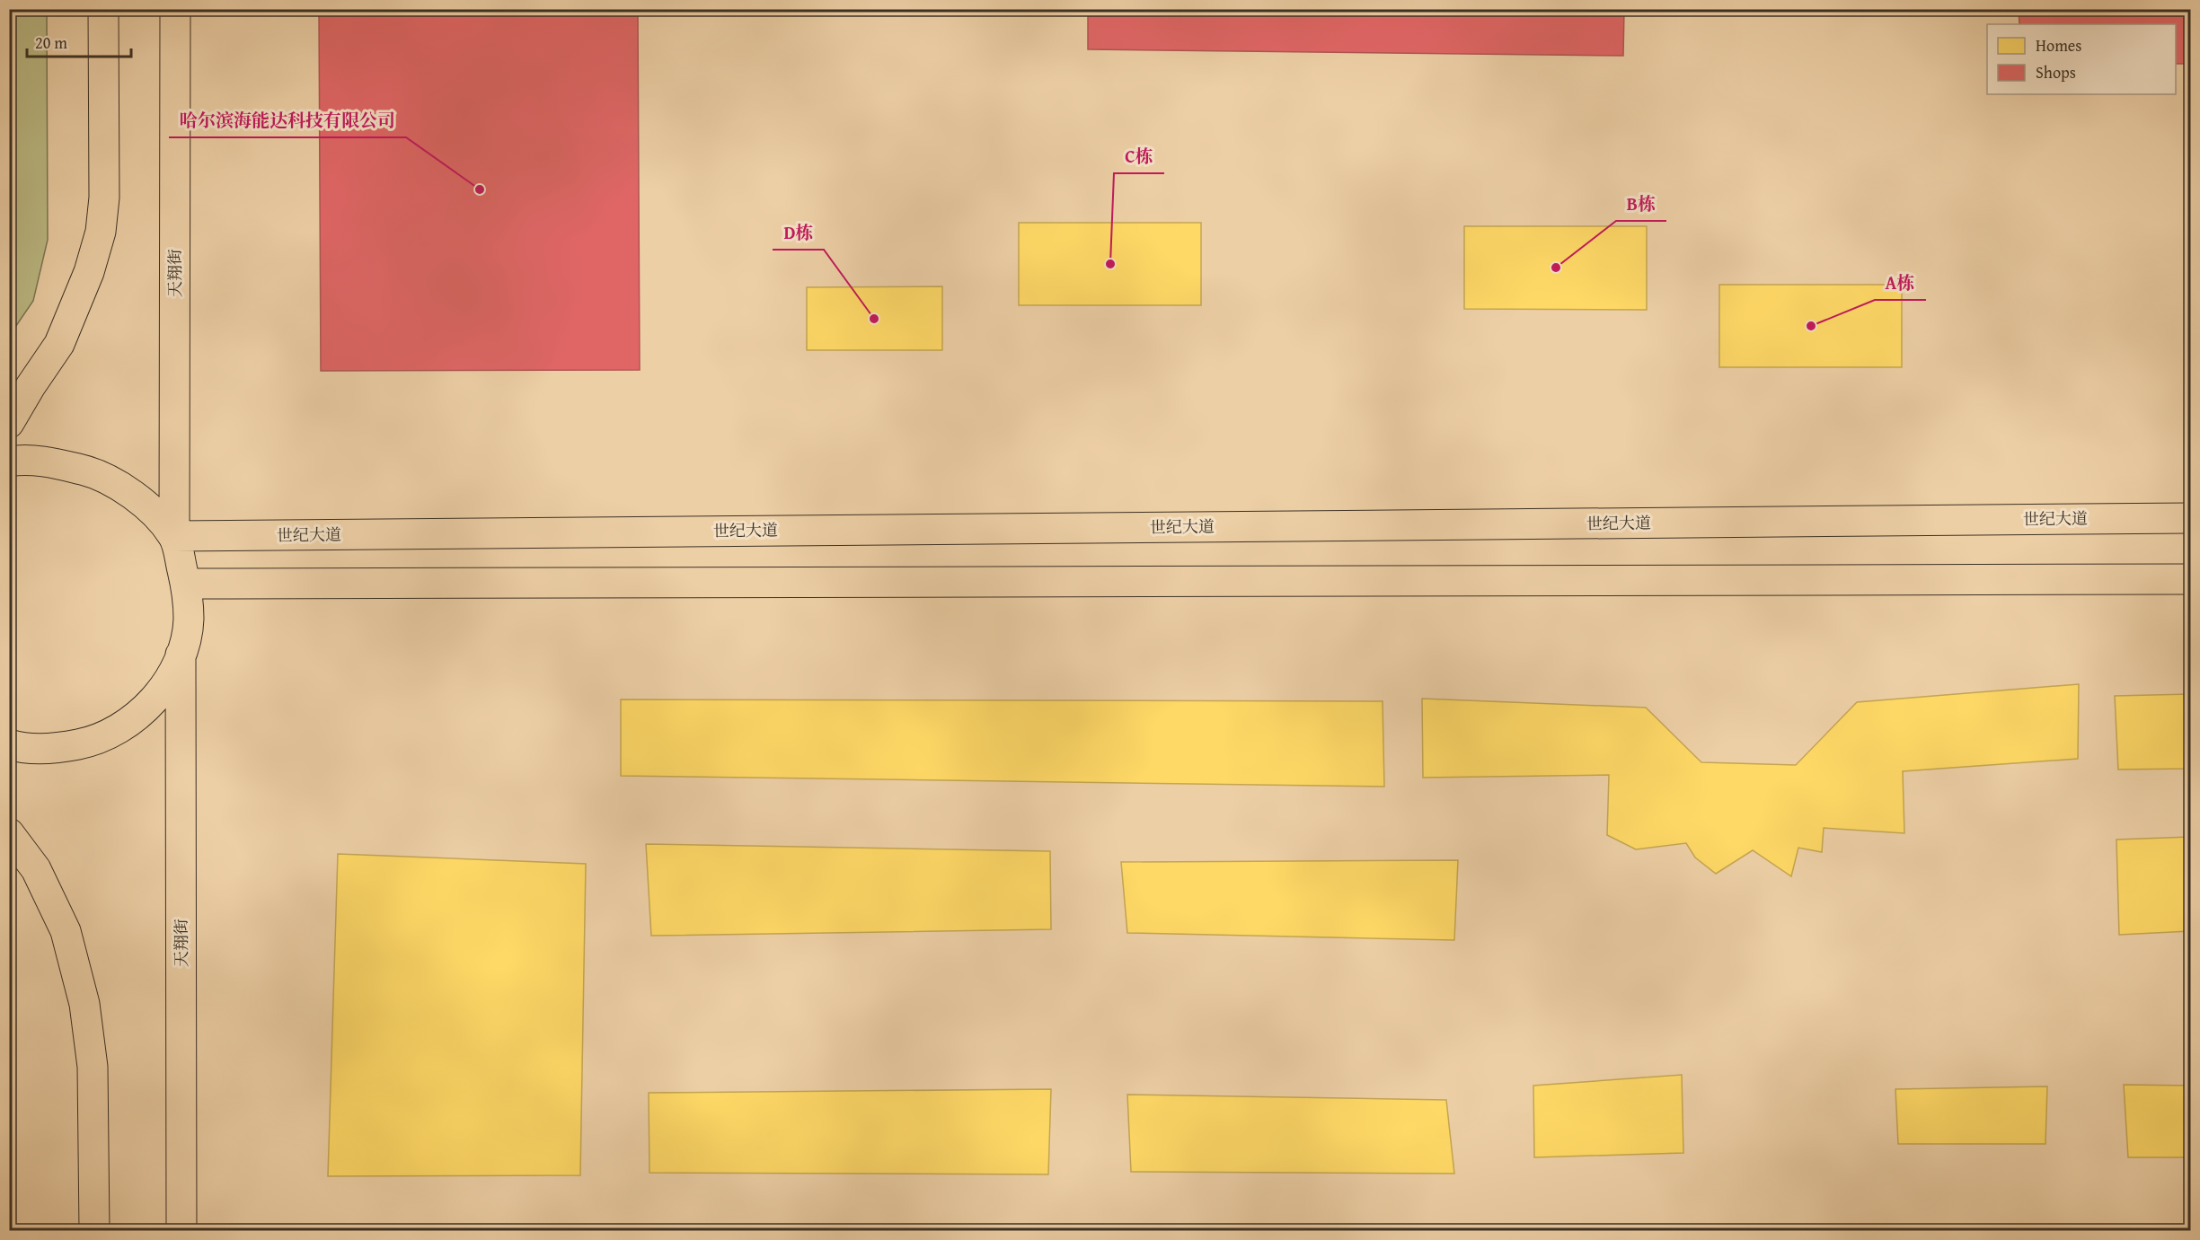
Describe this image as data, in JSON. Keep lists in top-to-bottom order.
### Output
{
  "streets": {
    "main road": ["天翔街", "世纪大道"]
  },
  "crossings": [
    ["天翔街", "世纪大道"]
  ],
  "places": [
    "哈尔滨海能达科技有限公司",
    "C栋",
    "B栋",
    "D栋",
    "A栋"
  ],
  "legend": ["Homes", "Shops"],
  "scale_bar": "20 m"
}
